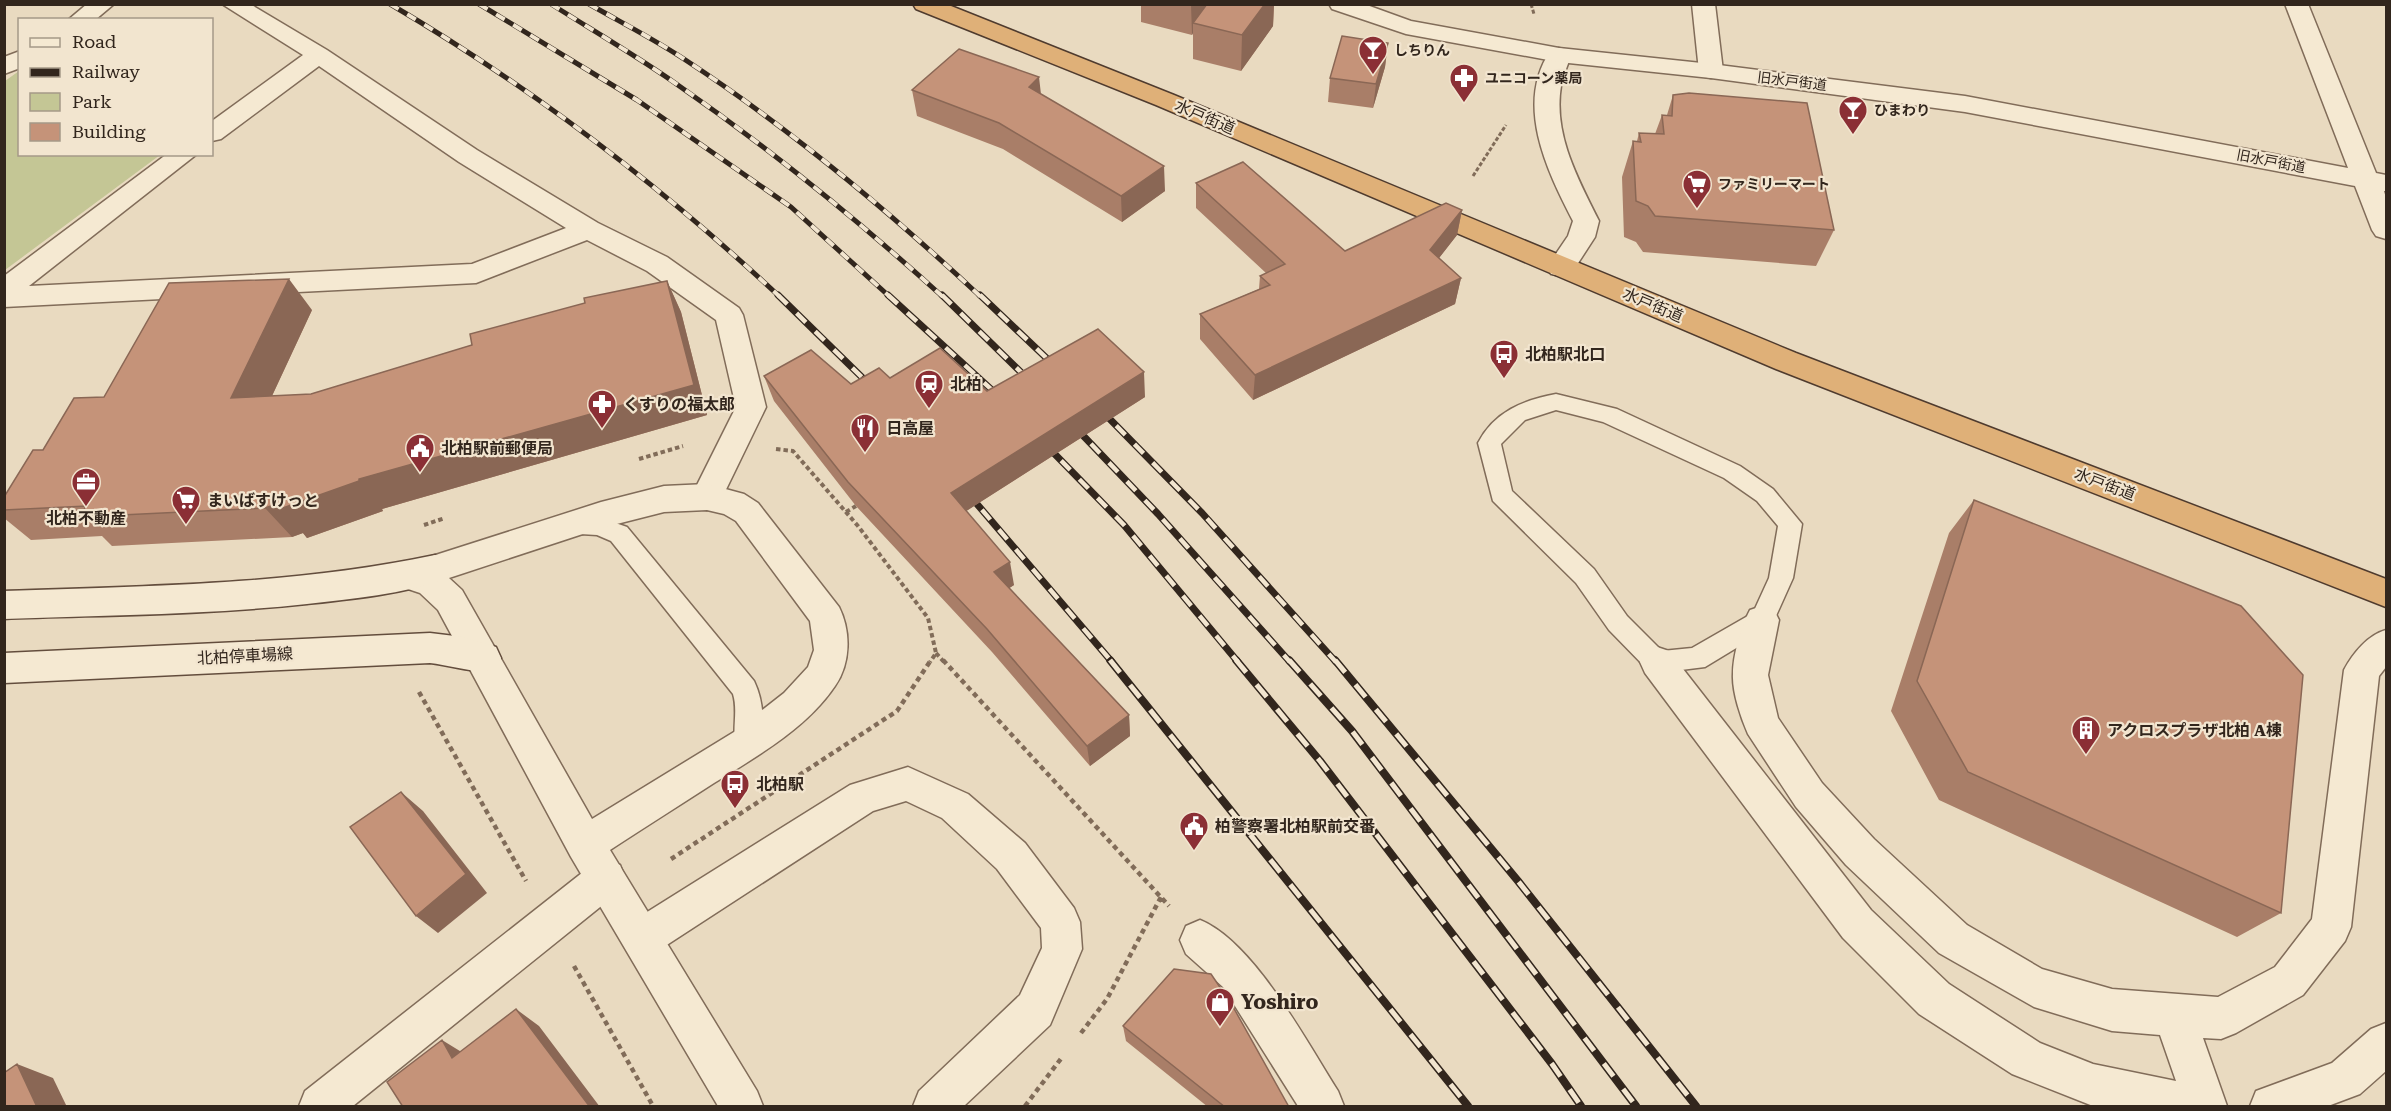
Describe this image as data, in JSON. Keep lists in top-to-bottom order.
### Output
{
  "streets": {
    "highway": ["水戸街道"],
    "street": ["旧水戸街道", "北柏停車場線"]
  },
  "places": {
    "bar": ["しちりん", "ひまわり"],
    "pharmacy": ["ユニコーン薬局", "くすりの福太郎"],
    "supermarket": ["ファミリーマート", "まいばすけっと"],
    "bus stop": ["北柏駅北口", "北柏駅"],
    "station": ["北柏"],
    "restaurant": ["日高屋"],
    "public building": ["北柏駅前郵便局", "柏警察署北柏駅前交番"],
    "office": ["北柏不動産"],
    "building": ["アクロスプラザ北柏 A棟"],
    "shop": ["Yoshiro"]
  },
  "legend": [
    "Road",
    "Railway",
    "Park",
    "Building"
  ]
}
